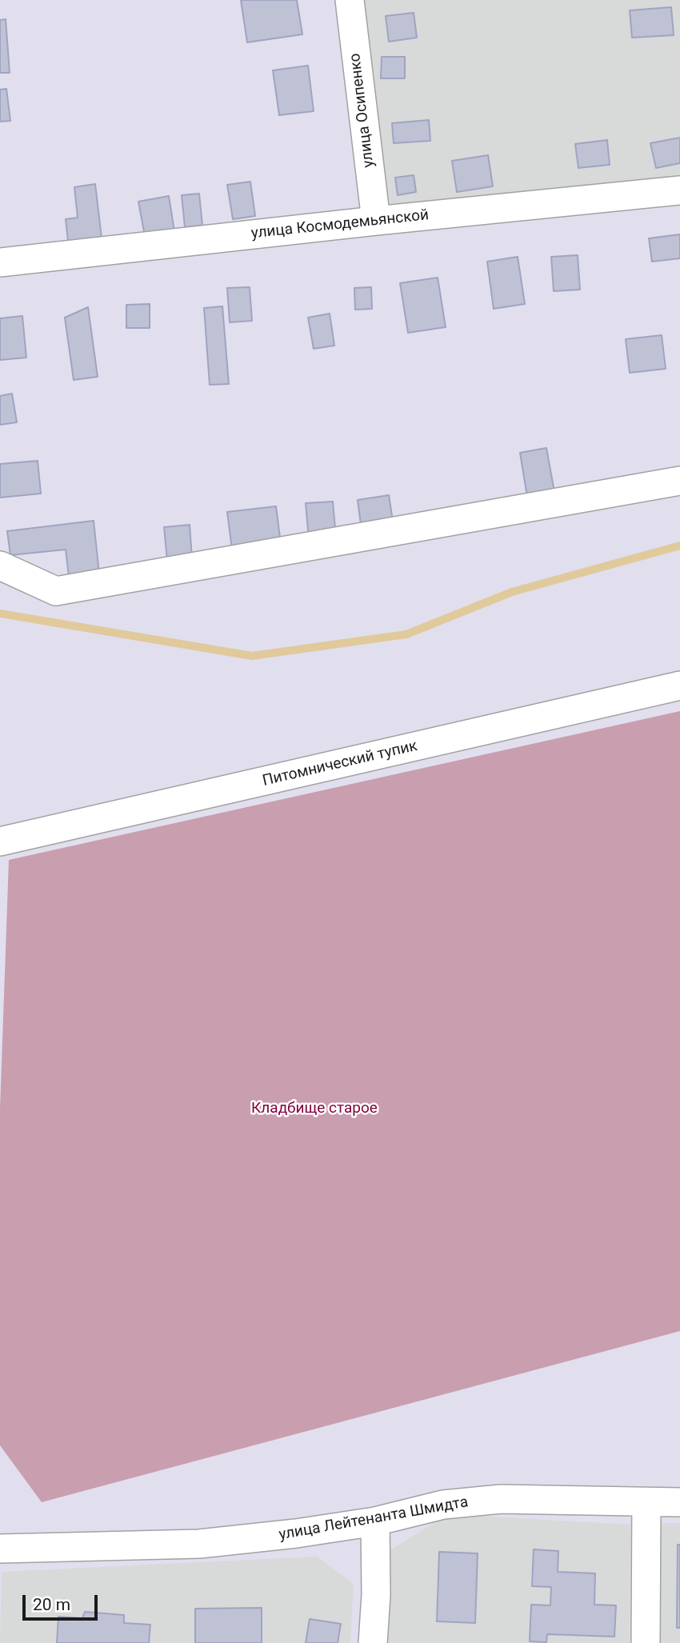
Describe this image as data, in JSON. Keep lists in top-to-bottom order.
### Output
{
  "streets": {
    "street": [
      "улица Осипенко",
      "улица Космодемьянской",
      "Питомнический тупик",
      "улица Лейтенанта Шмидта"
    ]
  },
  "crossings": [
    ["улица Осипенко", "улица Космодемьянской"]
  ],
  "parks": ["Кладбище старое"],
  "scale_bar": "20 m"
}
